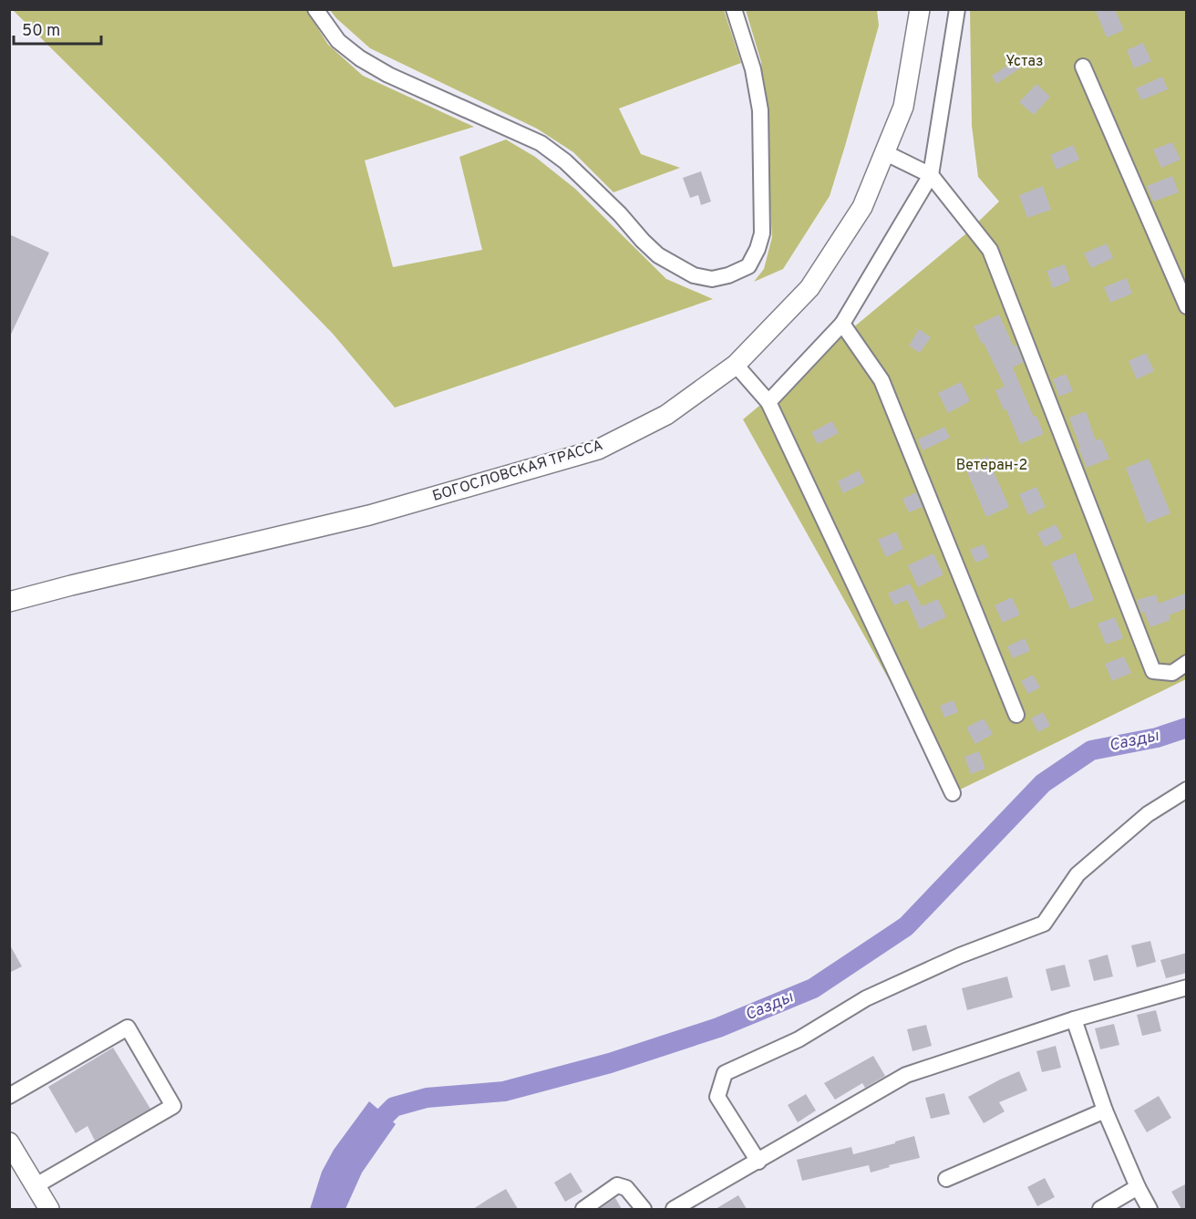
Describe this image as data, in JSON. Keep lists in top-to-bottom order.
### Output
{
  "streets": {
    "main road": ["БОГОСЛОВСКАЯ ТРАССА"]
  },
  "water": ["Сазды"],
  "parks": ["Ұстаз", "Ветеран-2"],
  "scale_bar": "50 m"
}
